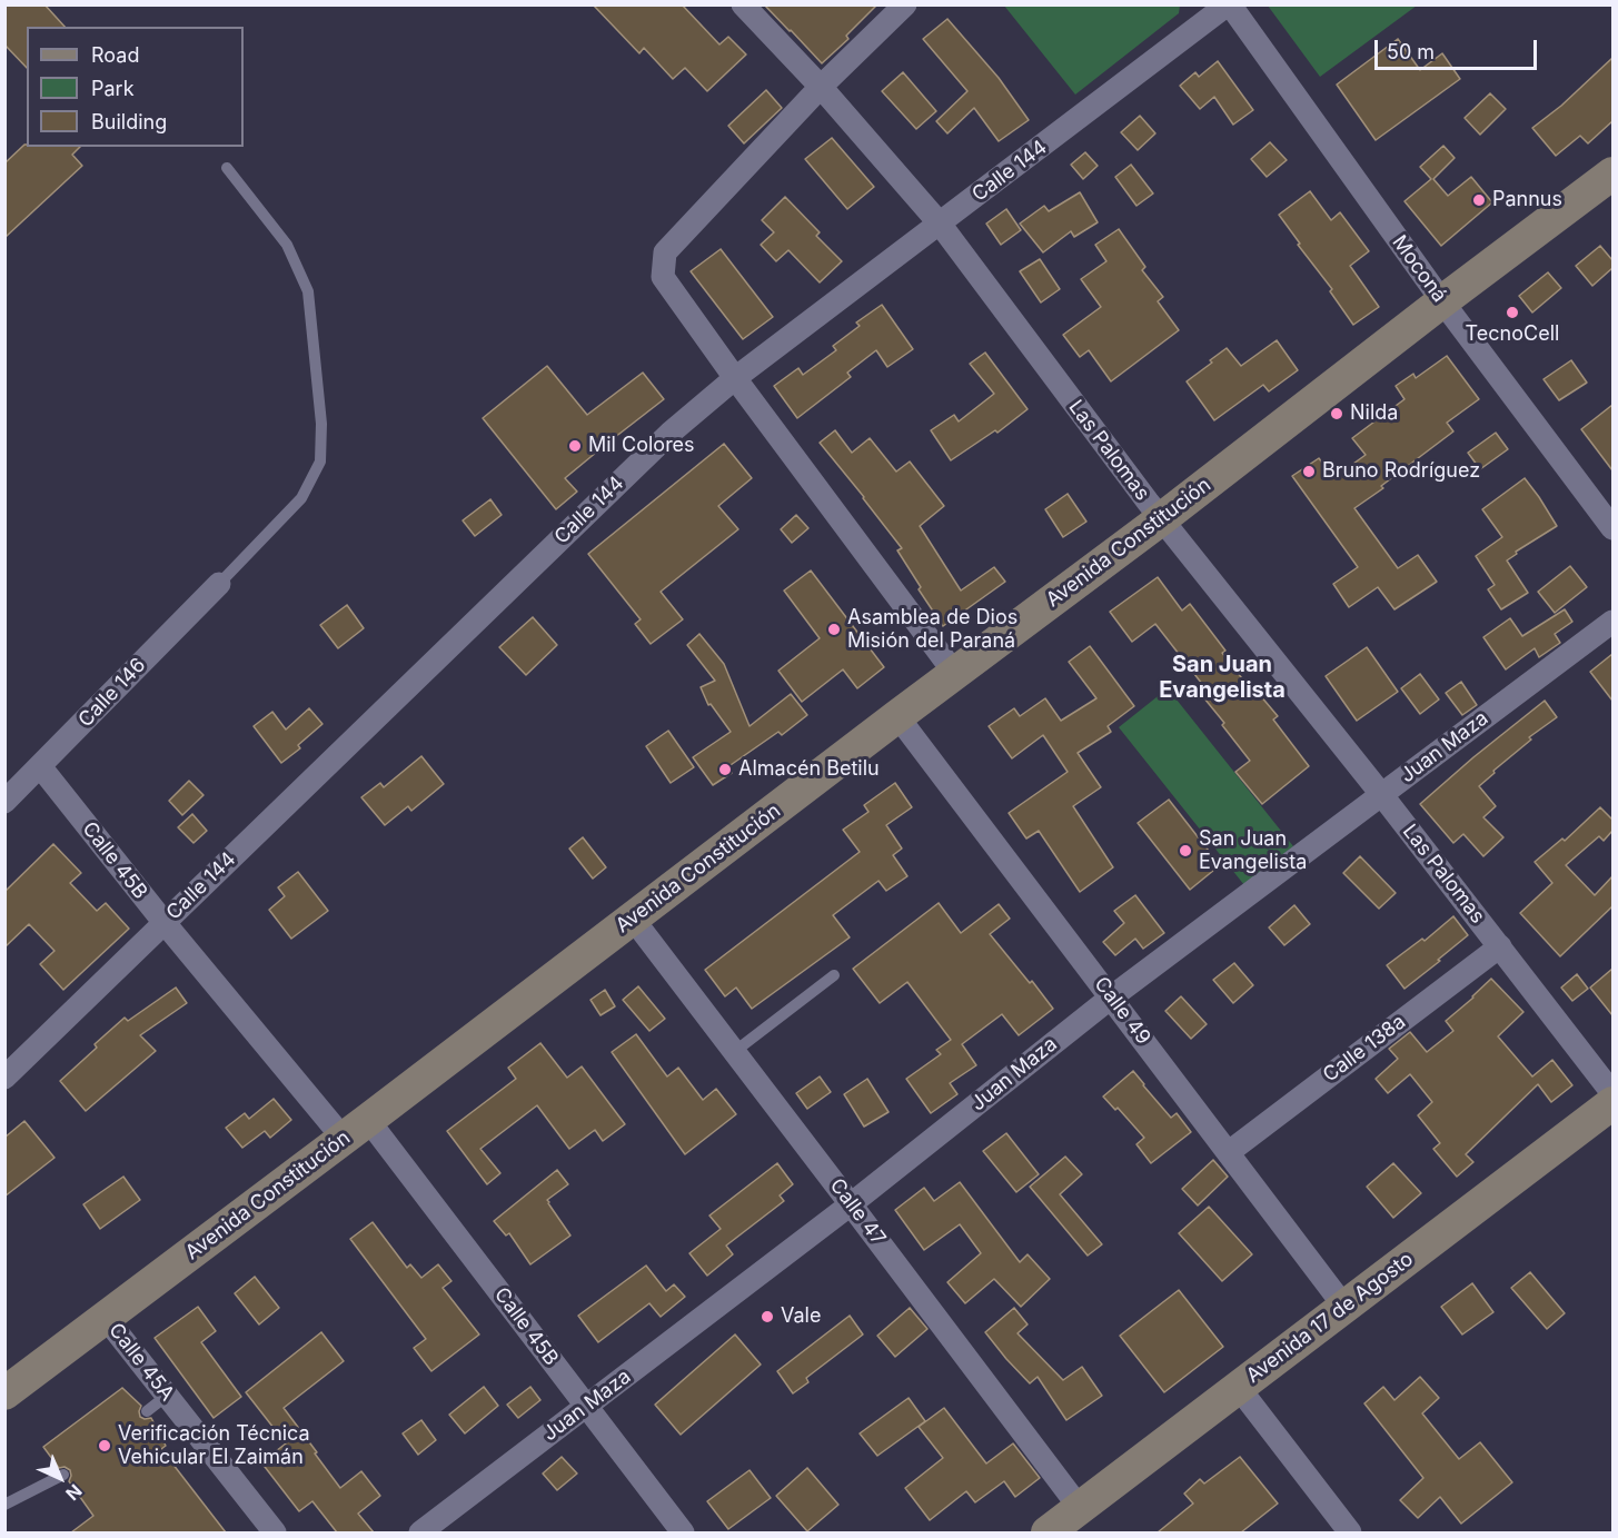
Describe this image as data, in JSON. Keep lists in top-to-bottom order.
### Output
{
  "streets": {
    "main road": ["Avenida Constitución", "Avenida 17 de Agosto"],
    "street": [
      "Calle 144",
      "Moconá",
      "Las Palomas",
      "Calle 146",
      "Juan Maza",
      "Calle 45B",
      "Calle 49",
      "Calle 138a",
      "Calle 47",
      "Calle 45A"
    ]
  },
  "crossings": [
    ["Calle 144", "Moconá"],
    ["Calle 144", "Las Palomas"],
    ["Calle 144", "Calle 45B"],
    ["Moconá", "Avenida Constitución"],
    ["Las Palomas", "Avenida Constitución"],
    ["Las Palomas", "Juan Maza"],
    ["Las Palomas", "Calle 138a"],
    ["Avenida Constitución", "Calle 45B"],
    ["Avenida Constitución", "Calle 49"],
    ["Avenida Constitución", "Calle 47"],
    ["Avenida Constitución", "Calle 45A"],
    ["Calle 146", "Calle 45B"],
    ["Juan Maza", "Calle 45B"],
    ["Juan Maza", "Calle 49"],
    ["Juan Maza", "Calle 47"],
    ["Calle 49", "Calle 138a"],
    ["Calle 49", "Avenida 17 de Agosto"],
    ["Calle 47", "Avenida 17 de Agosto"]
  ],
  "districts": ["San Juan Evangelista"],
  "places": [
    "Pannus",
    "TecnoCell",
    "Nilda",
    "Mil Colores",
    "Bruno Rodríguez",
    "Asamblea de Dios Misión del Paraná",
    "Almacén Betilu",
    "San Juan Evangelista",
    "Vale",
    "Verificación Técnica Vehicular El Zaimán"
  ],
  "legend": ["Road", "Park", "Building"],
  "scale_bar": "50 m",
  "north": "bottom right"
}
